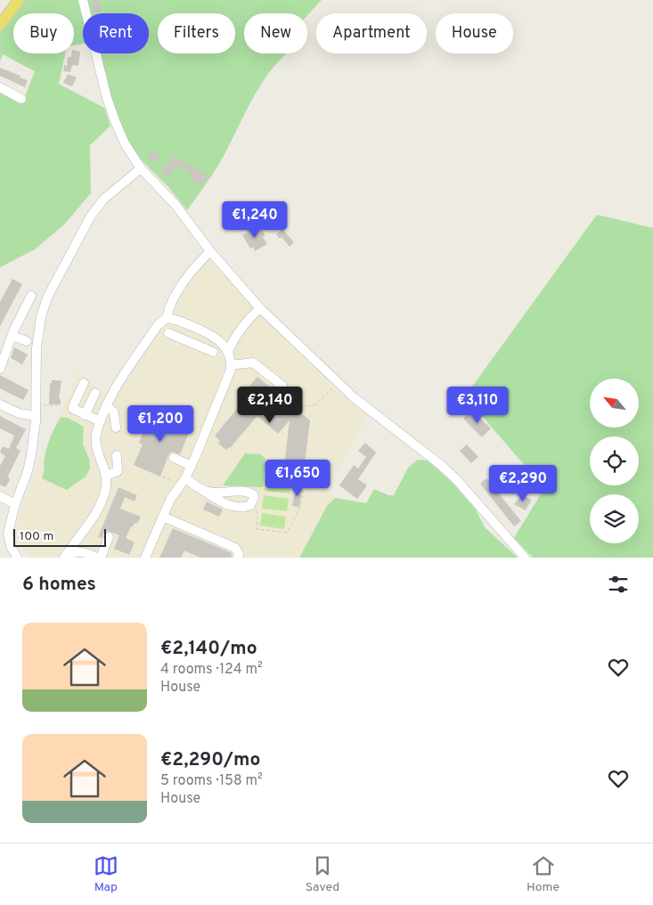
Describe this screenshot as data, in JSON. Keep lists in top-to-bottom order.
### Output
{
  "scale_bar": "100 m",
  "north": "top left",
  "page": {
    "chip": [
      "Buy",
      "Rent",
      "Filters",
      "New",
      "Apartment",
      "House"
    ],
    "price": [
      "€1,240",
      "€2,140",
      "€3,110",
      "€1,200",
      "€1,650",
      "€2,290"
    ],
    "scale": "100 m",
    "heading": "6 homes",
    "list": [
      {
        "name": "€2,140/mo",
        "note": "4 rooms · 124 m² · House"
      },
      {
        "name": "€2,290/mo",
        "note": "5 rooms · 158 m² · House"
      }
    ],
    "tabs": ["Map", "Saved", "Home"]
  }
}
